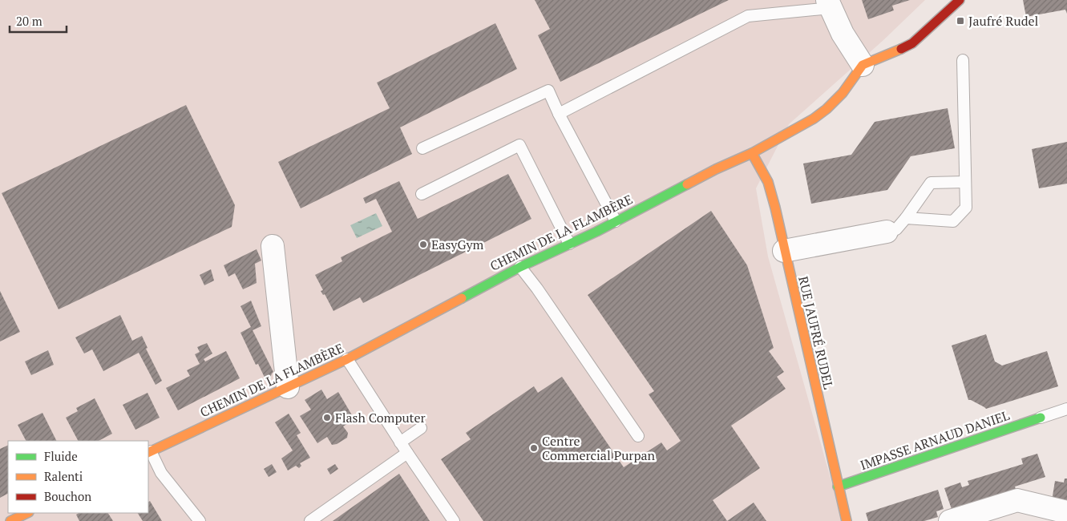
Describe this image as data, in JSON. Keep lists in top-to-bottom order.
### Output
{
  "streets": {
    "street": ["CHEMIN DE LA FLAMBÈRE", "RUE JAUFRÉ RUDEL", "IMPASSE ARNAUD DANIEL"]
  },
  "crossings": [
    ["CHEMIN DE LA FLAMBÈRE", "RUE JAUFRÉ RUDEL"],
    ["RUE JAUFRÉ RUDEL", "IMPASSE ARNAUD DANIEL"]
  ],
  "places": {
    "transit": ["Jaufré Rudel"],
    "other": ["EasyGym", "Flash Computer", "Centre Commercial Purpan"]
  },
  "legend": ["Fluide", "Ralenti", "Bouchon"],
  "scale_bar": "20 m"
}
